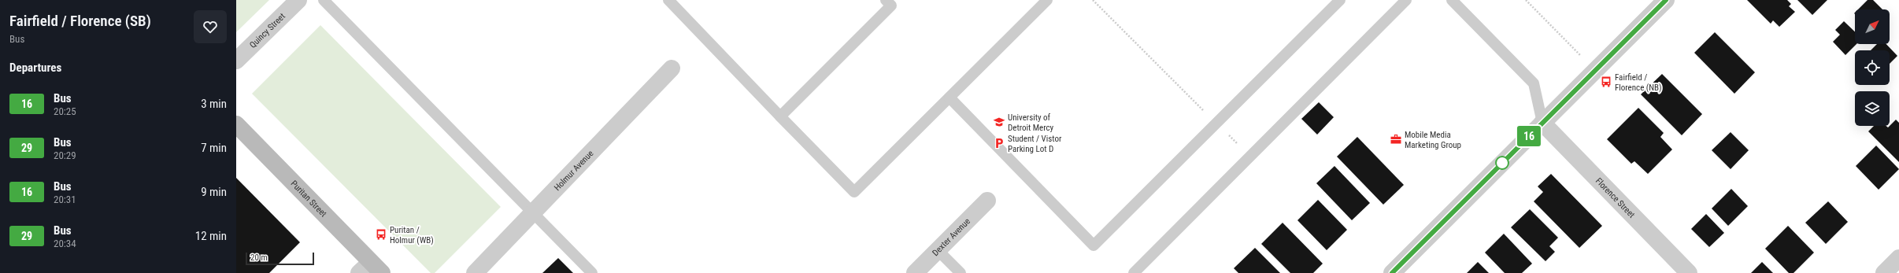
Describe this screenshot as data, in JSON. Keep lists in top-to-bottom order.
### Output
{
  "streets": {
    "street": [
      "Quincy Street",
      "Holmur Avenue",
      "Florence Street",
      "Puritan Street",
      "Dexter Avenue"
    ]
  },
  "places": {
    "bus stop": ["Fairfield / Florence (NB)", "Puritan / Holmur (WB)"],
    "school or university": ["University of Detroit Mercy"],
    "office": ["Mobile Media Marketing Group"],
    "parking": ["Student / Vistor Parking Lot D"]
  },
  "lines": ["bus line 16"],
  "scale_bar": "20 m",
  "north": "top right",
  "page": {
    "heading": [
      ["Fairfield / Florence (SB)", "Bus"],
      "Departures"
    ],
    "on_map": "16",
    "list": [
      {
        "mark": "16",
        "name": "Bus",
        "note": "20:25",
        "value": "3 min"
      },
      {
        "mark": "29",
        "name": "Bus",
        "note": "20:29",
        "value": "7 min"
      },
      {
        "mark": "16",
        "name": "Bus",
        "note": "20:31",
        "value": "9 min"
      },
      {
        "mark": "29",
        "name": "Bus",
        "note": "20:34",
        "value": "12 min"
      }
    ],
    "scale": "20 m"
  }
}
